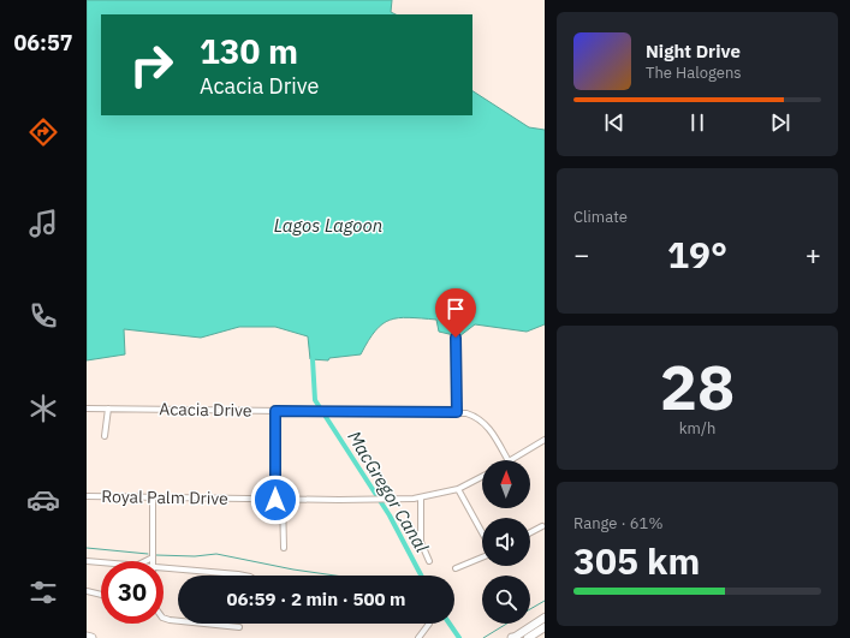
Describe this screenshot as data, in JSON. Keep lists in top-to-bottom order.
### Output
{
  "streets": {
    "street": ["Acacia Drive", "Royal Palm Drive"]
  },
  "water": ["Lagos Lagoon", "MacGregor Canal"],
  "north": "top",
  "page": {
    "tabs": "06:57",
    "turn": ["130 m", "Acacia Drive"],
    "song": ["Night Drive", "The Halogens"],
    "tile": [
      "Climate",
      ["28", "km/h"],
      ["Range · 61%", "305 km"]
    ],
    "heat": ["−", "19°", "+"],
    "limit": "30",
    "trip": "06:59 · 2 min · 500 m"
  }
}
